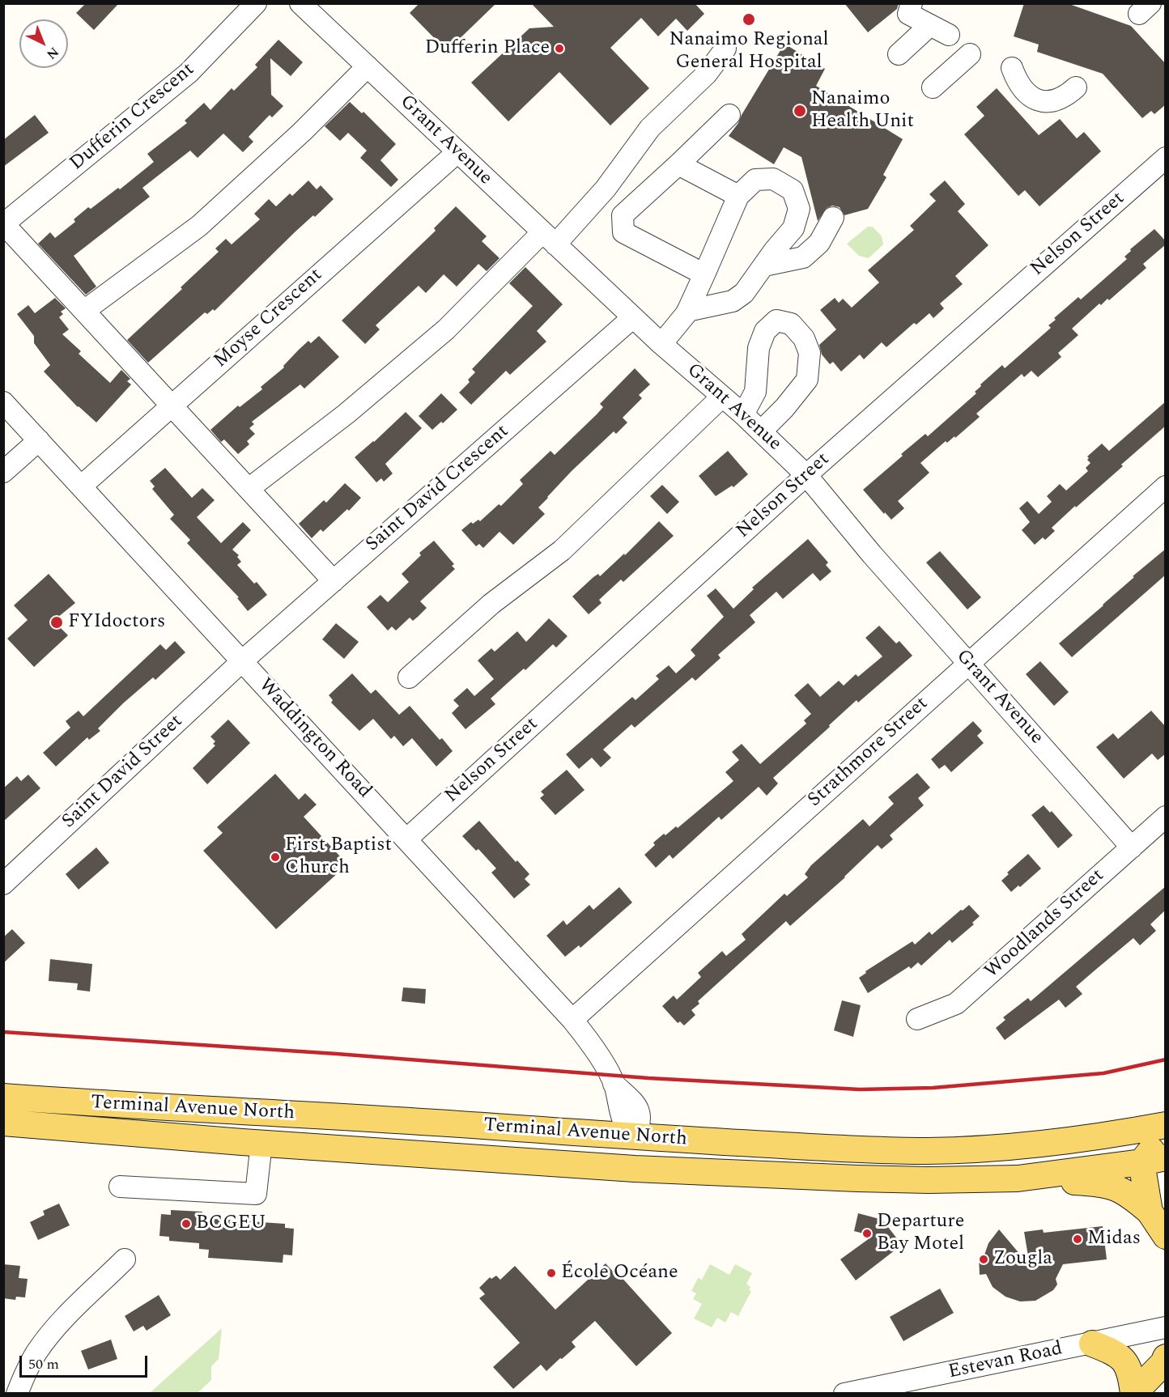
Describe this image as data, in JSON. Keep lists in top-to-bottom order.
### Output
{
  "streets": {
    "main road": ["Terminal Avenue North"],
    "street": [
      "Dufferin Crescent",
      "Grant Avenue",
      "Nelson Street",
      "Moyse Crescent",
      "Saint David Crescent",
      "Waddington Road",
      "Strathmore Street",
      "Saint David Street",
      "Woodlands Street",
      "Estevan Road"
    ]
  },
  "crossings": [
    ["Grant Avenue", "Nelson Street"],
    ["Grant Avenue", "Moyse Crescent"],
    ["Grant Avenue", "Saint David Crescent"],
    ["Grant Avenue", "Strathmore Street"],
    ["Grant Avenue", "Woodlands Street"],
    ["Nelson Street", "Waddington Road"],
    ["Moyse Crescent", "Waddington Road"],
    ["Saint David Crescent", "Waddington Road"],
    ["Saint David Crescent", "Saint David Street"],
    ["Waddington Road", "Strathmore Street"],
    ["Waddington Road", "Saint David Street"],
    ["Waddington Road", "Terminal Avenue North"]
  ],
  "places": [
    "Nanaimo Regional General Hospital",
    "Dufferin Place",
    "Nanaimo Health Unit",
    "FYIdoctors",
    "First Baptist Church",
    "BCGEU",
    "Departure Bay Motel",
    "Midas",
    "Zougla",
    "École Océane"
  ],
  "scale_bar": "50 m",
  "north": "bottom right"
}
